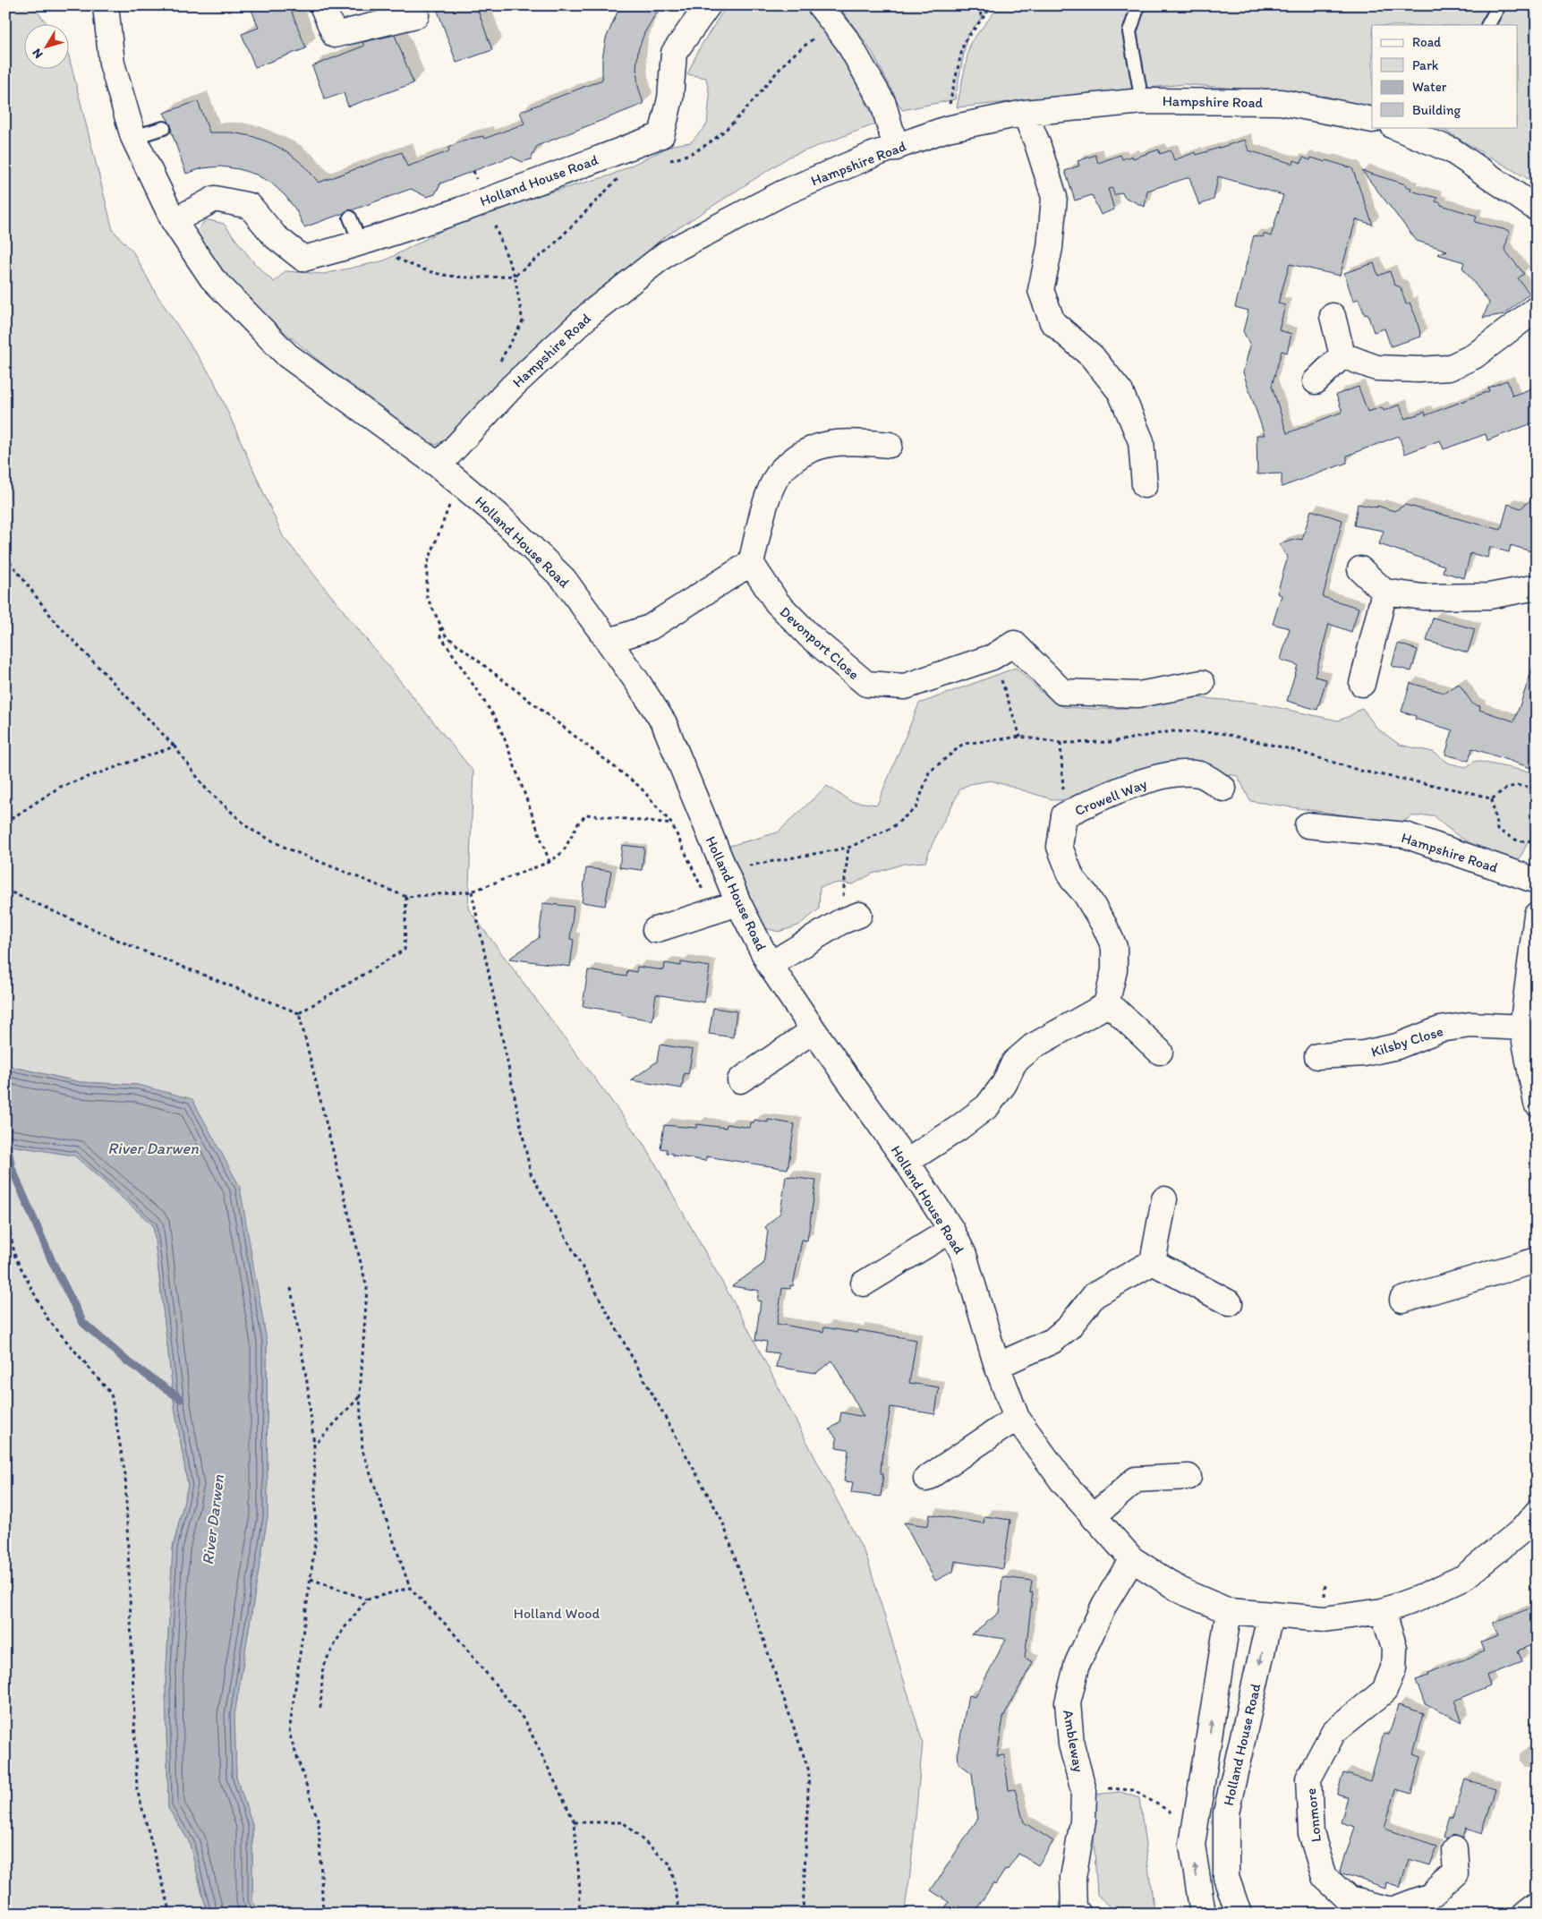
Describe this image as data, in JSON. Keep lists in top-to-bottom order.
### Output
{
  "streets": {
    "street": [
      "Hampshire Road",
      "Holland House Road",
      "Devonport Close",
      "Crowell Way",
      "Kilsby Close",
      "Ambleway",
      "Lonmore"
    ]
  },
  "crossings": [
    ["Hampshire Road", "Holland House Road"],
    ["Holland House Road", "Ambleway"]
  ],
  "water": ["River Darwen"],
  "parks": ["Holland Wood"],
  "legend": [
    "Road",
    "Park",
    "Water",
    "Building"
  ],
  "north": "bottom left"
}
